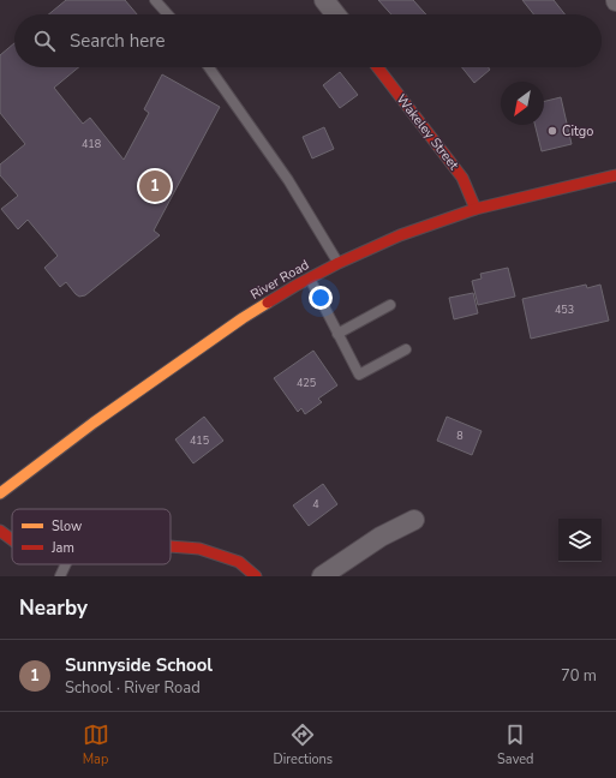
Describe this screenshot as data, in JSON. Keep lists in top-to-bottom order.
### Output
{
  "streets": {
    "main road": ["Wakeley Street", "River Road"]
  },
  "crossings": [
    ["Wakeley Street", "River Road"]
  ],
  "places": ["Citgo"],
  "house_numbers": [
    "418",
    "453",
    "425",
    "8",
    "415",
    "4"
  ],
  "legend": ["Slow", "Jam"],
  "north": "bottom left",
  "page": {
    "search": "Search here",
    "pins": "1",
    "heading": "Nearby",
    "list": [
      {
        "mark": "1",
        "name": "Sunnyside School",
        "note": "School · River Road",
        "value": "70 m"
      }
    ],
    "nav": ["Map", "Directions", "Saved"]
  }
}
